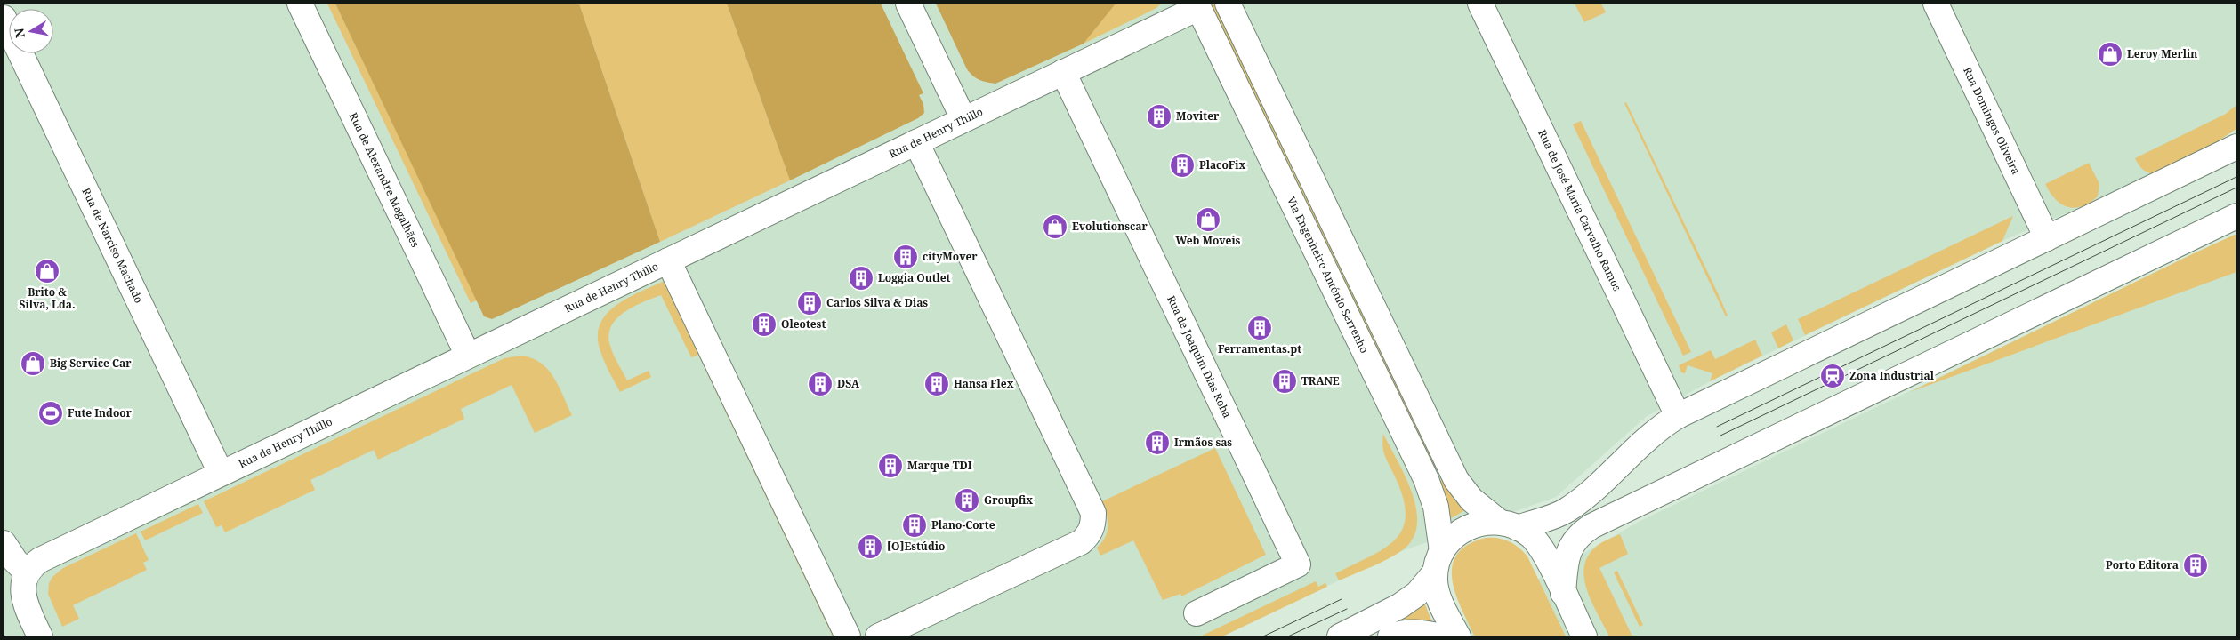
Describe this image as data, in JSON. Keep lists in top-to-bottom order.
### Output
{
  "streets": {
    "street": [
      "Rua Domingos Oliveira",
      "Rua de Henry Thillo",
      "Rua de Alexandre Magalhães",
      "Rua de José Maria Carvalho Ramos",
      "Rua de Narciso Machado",
      "Via Engenheiro António Serrenho",
      "Rua de Joaquim Dias Roha"
    ]
  },
  "crossings": [
    ["Rua de Henry Thillo", "Rua de Alexandre Magalhães"],
    ["Rua de Henry Thillo", "Rua de Narciso Machado"],
    ["Rua de Henry Thillo", "Via Engenheiro António Serrenho"],
    ["Rua de Henry Thillo", "Rua de Joaquim Dias Roha"]
  ],
  "places": {
    "shop": [
      "Leroy Merlin",
      "Web Moveis",
      "Evolutionscar",
      "Brito & Silva, Lda.",
      "Big Service Car"
    ],
    "building": [
      "Moviter",
      "PlacoFix",
      "cityMover",
      "Loggia Outlet",
      "Carlos Silva & Dias",
      "Oleotest",
      "Ferramentas.pt",
      "TRANE",
      "DSA",
      "Hansa Flex",
      "Irmãos sas",
      "Marque TDI",
      "Groupfix",
      "Plano-Corte",
      "[O]Estúdio",
      "Porto Editora"
    ],
    "station": ["Zona Industrial"],
    "sports": ["Fute Indoor"]
  },
  "north": "left"
}
